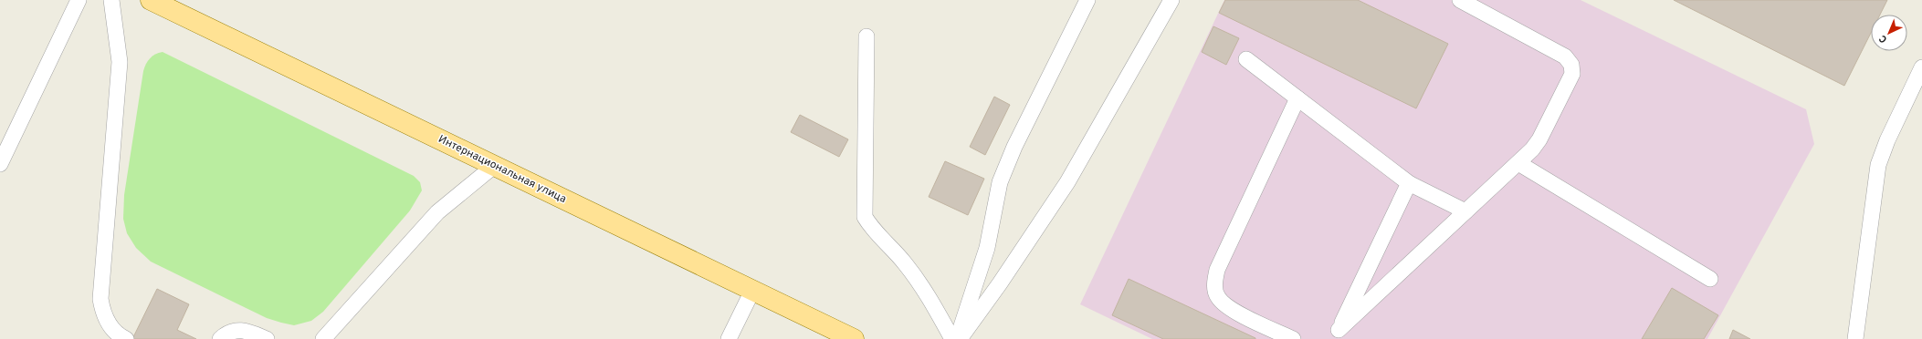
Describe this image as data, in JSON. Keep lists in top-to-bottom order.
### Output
{
  "streets": {
    "main road": ["Интернациональная улица"]
  },
  "north": "bottom left"
}
